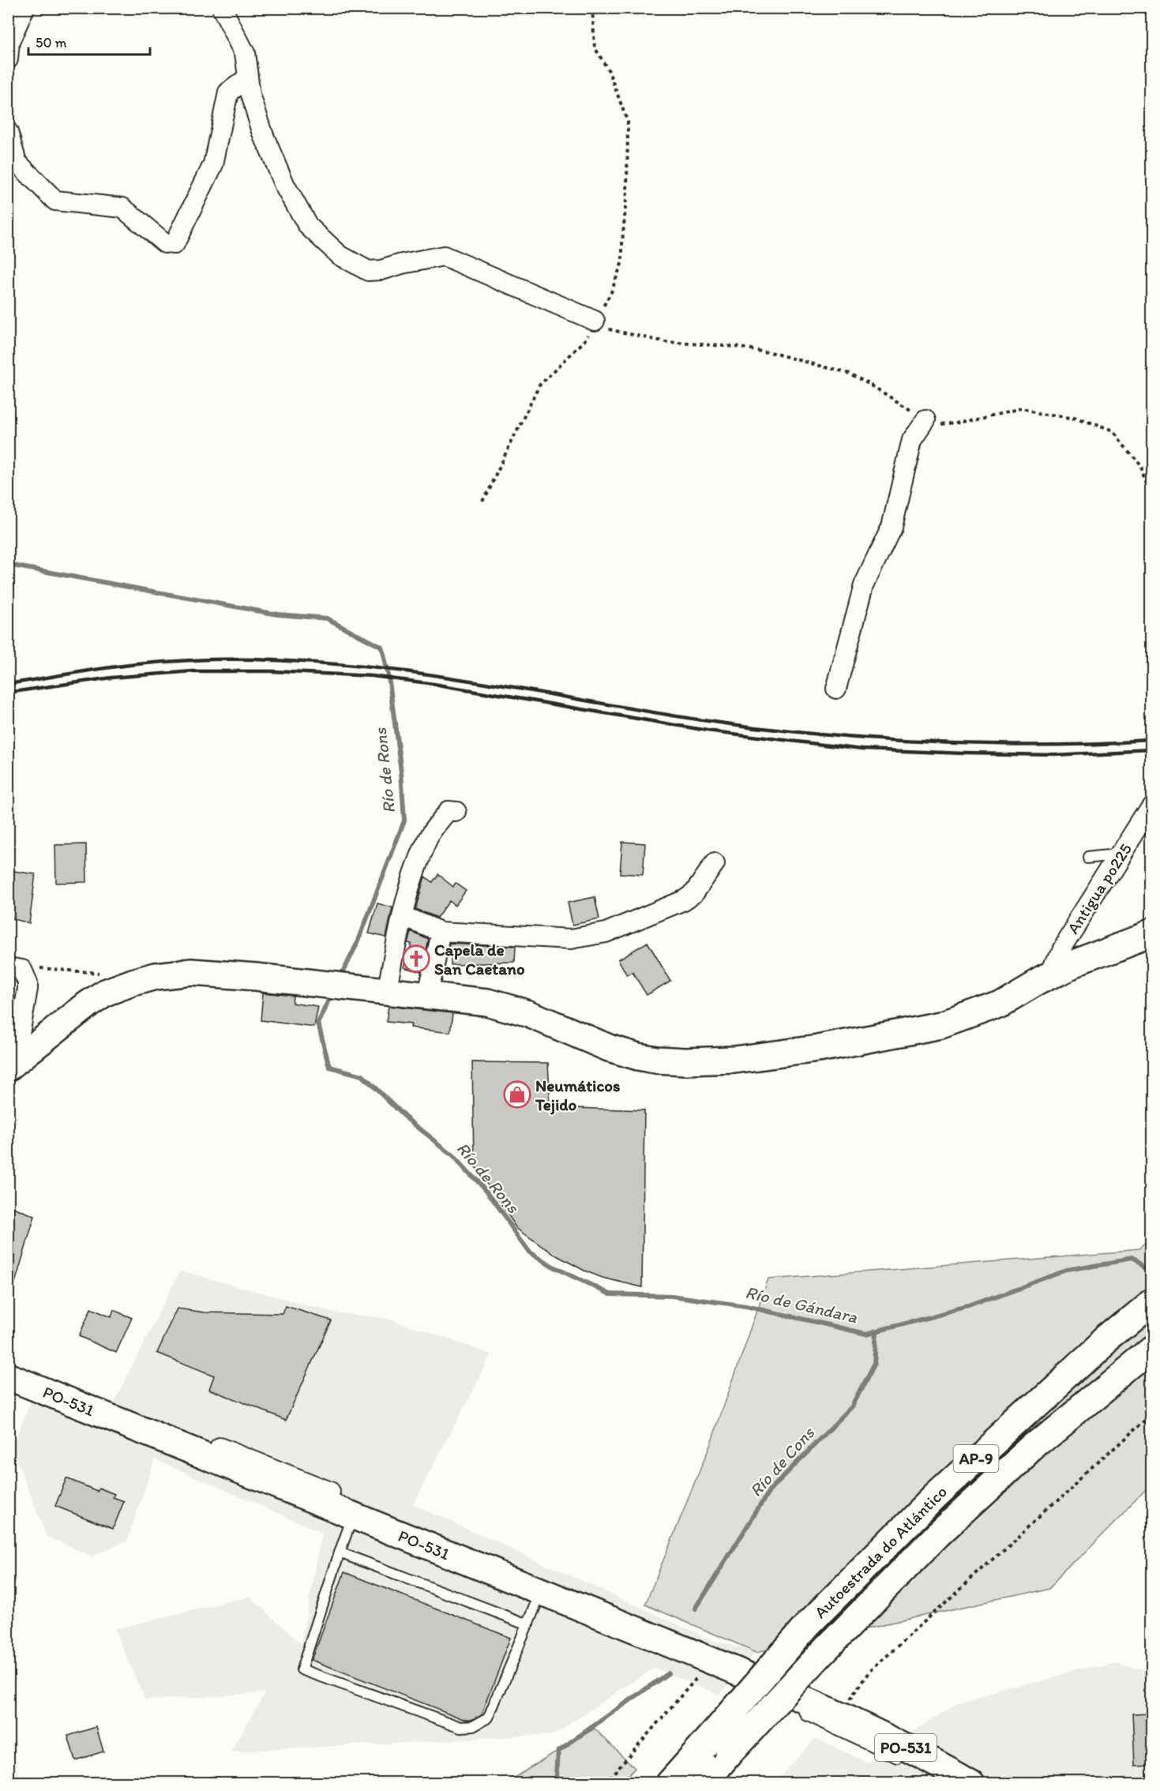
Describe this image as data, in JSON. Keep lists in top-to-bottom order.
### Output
{
  "streets": {
    "main road": ["PO-531", "AP-9", "Autoestrada do Atlántico"],
    "street": ["Antigua po225"]
  },
  "water": ["Río de Rons", "Río de Gándara", "Río de Cons"],
  "places": {
    "church": ["Capela de San Caetano"],
    "shop": ["Neumáticos Tejido"]
  },
  "scale_bar": "50 m"
}
